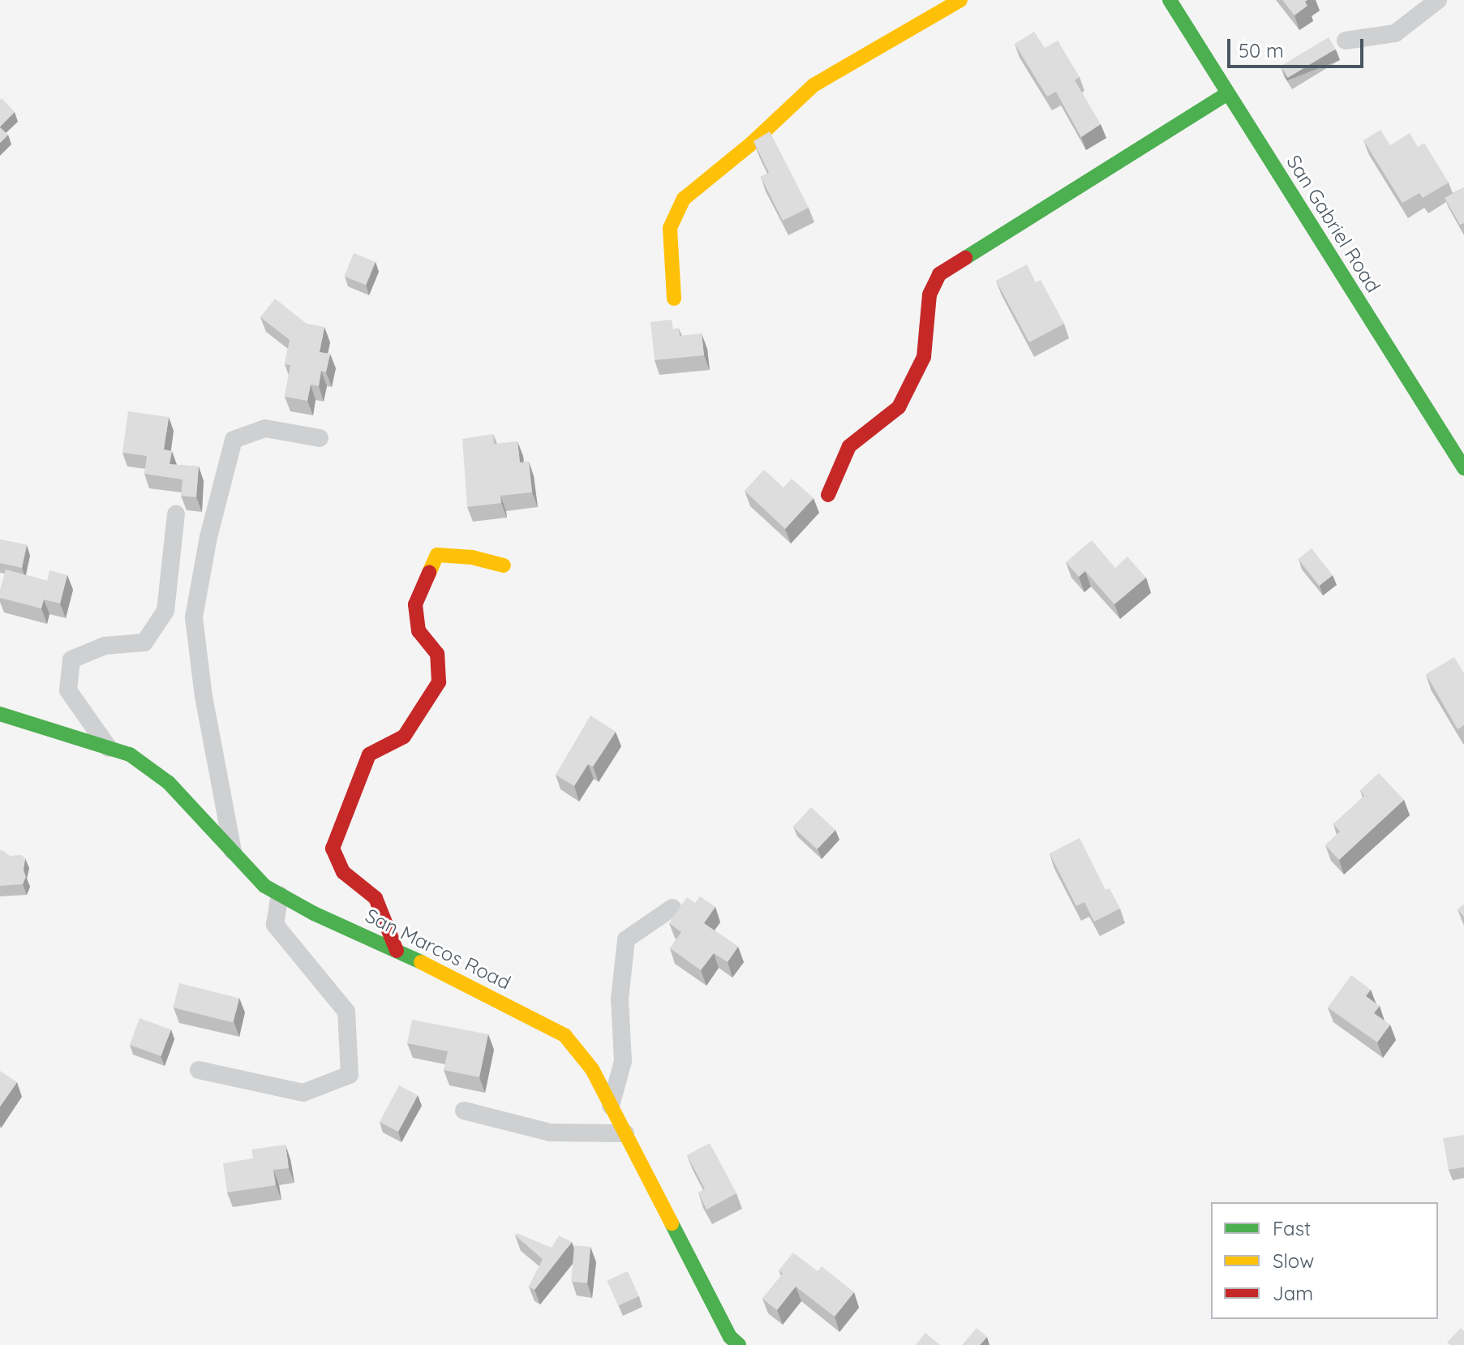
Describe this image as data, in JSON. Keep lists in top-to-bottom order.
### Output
{
  "streets": {
    "street": ["San Gabriel Road", "San Marcos Road"]
  },
  "legend": ["Fast", "Slow", "Jam"],
  "scale_bar": "50 m"
}
